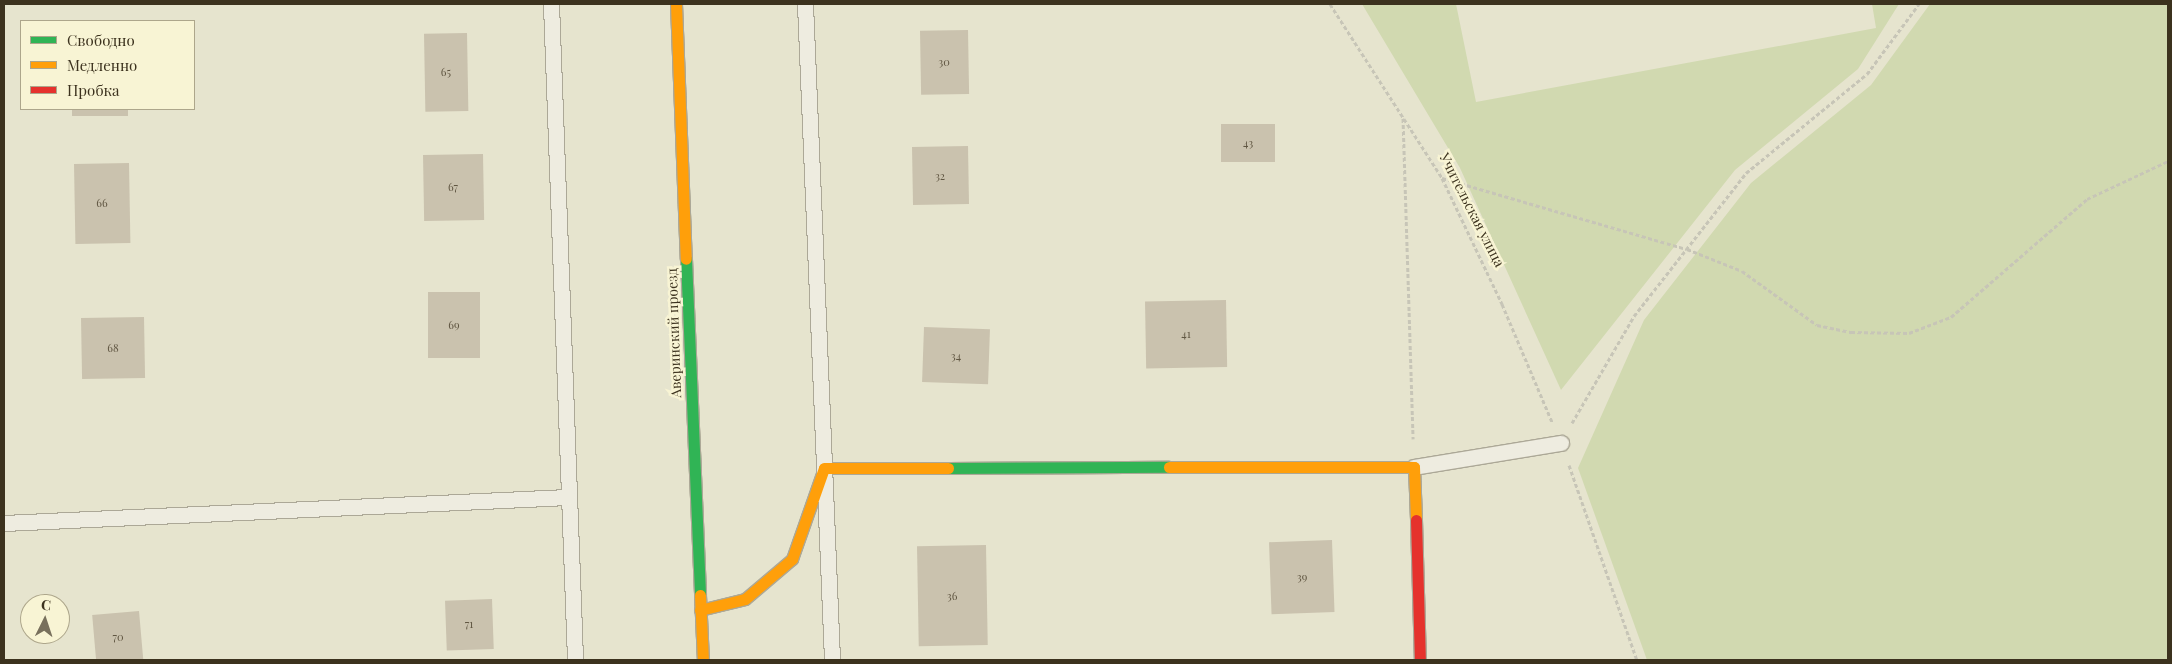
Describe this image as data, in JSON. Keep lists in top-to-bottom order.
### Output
{
  "streets": {
    "street": ["Аверинский проезд"],
    "path": ["Учительская улица"]
  },
  "house_numbers": [
    "30",
    "65",
    "43",
    "32",
    "67",
    "66",
    "69",
    "41",
    "68",
    "34",
    "39",
    "36",
    "71",
    "70"
  ],
  "legend": ["Свободно", "Медленно", "Пробка"],
  "north": "top"
}
